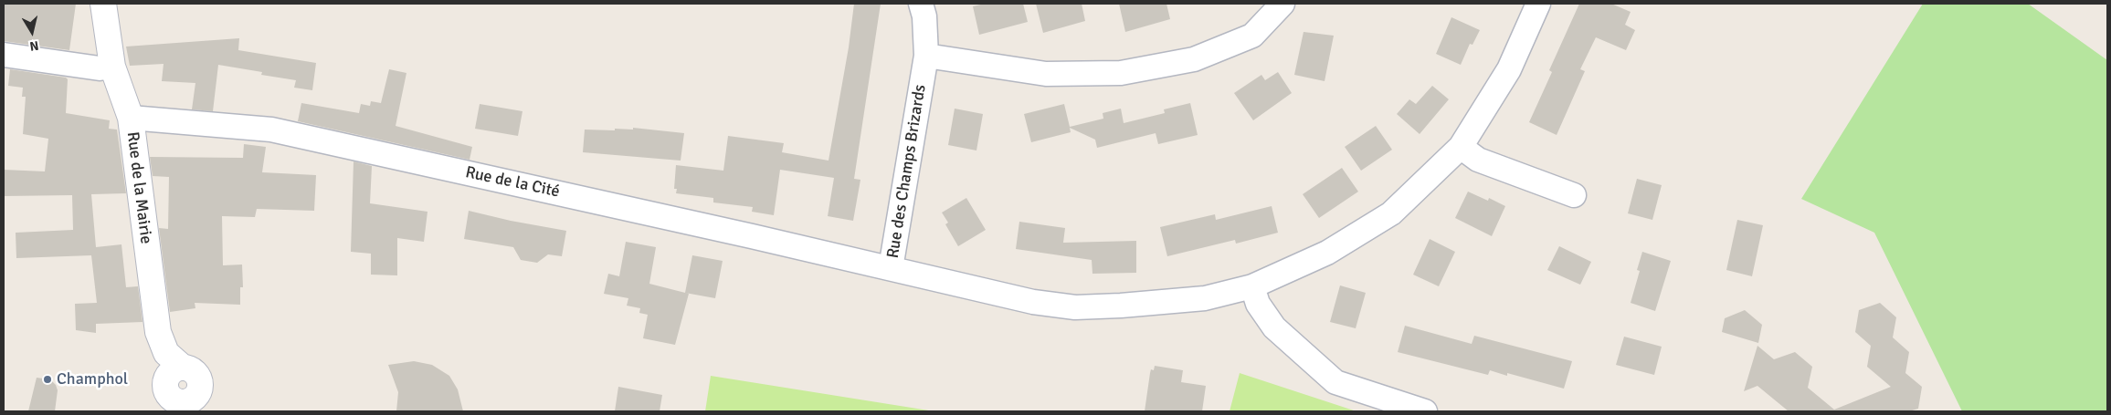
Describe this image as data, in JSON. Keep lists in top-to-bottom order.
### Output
{
  "streets": {
    "street": ["Rue des Champs Brizards", "Rue de la Cité", "Rue de la Mairie"]
  },
  "crossings": [
    ["Rue des Champs Brizards", "Rue de la Cité"],
    ["Rue de la Cité", "Rue de la Mairie"]
  ],
  "places": ["Champhol"],
  "north": "bottom"
}
